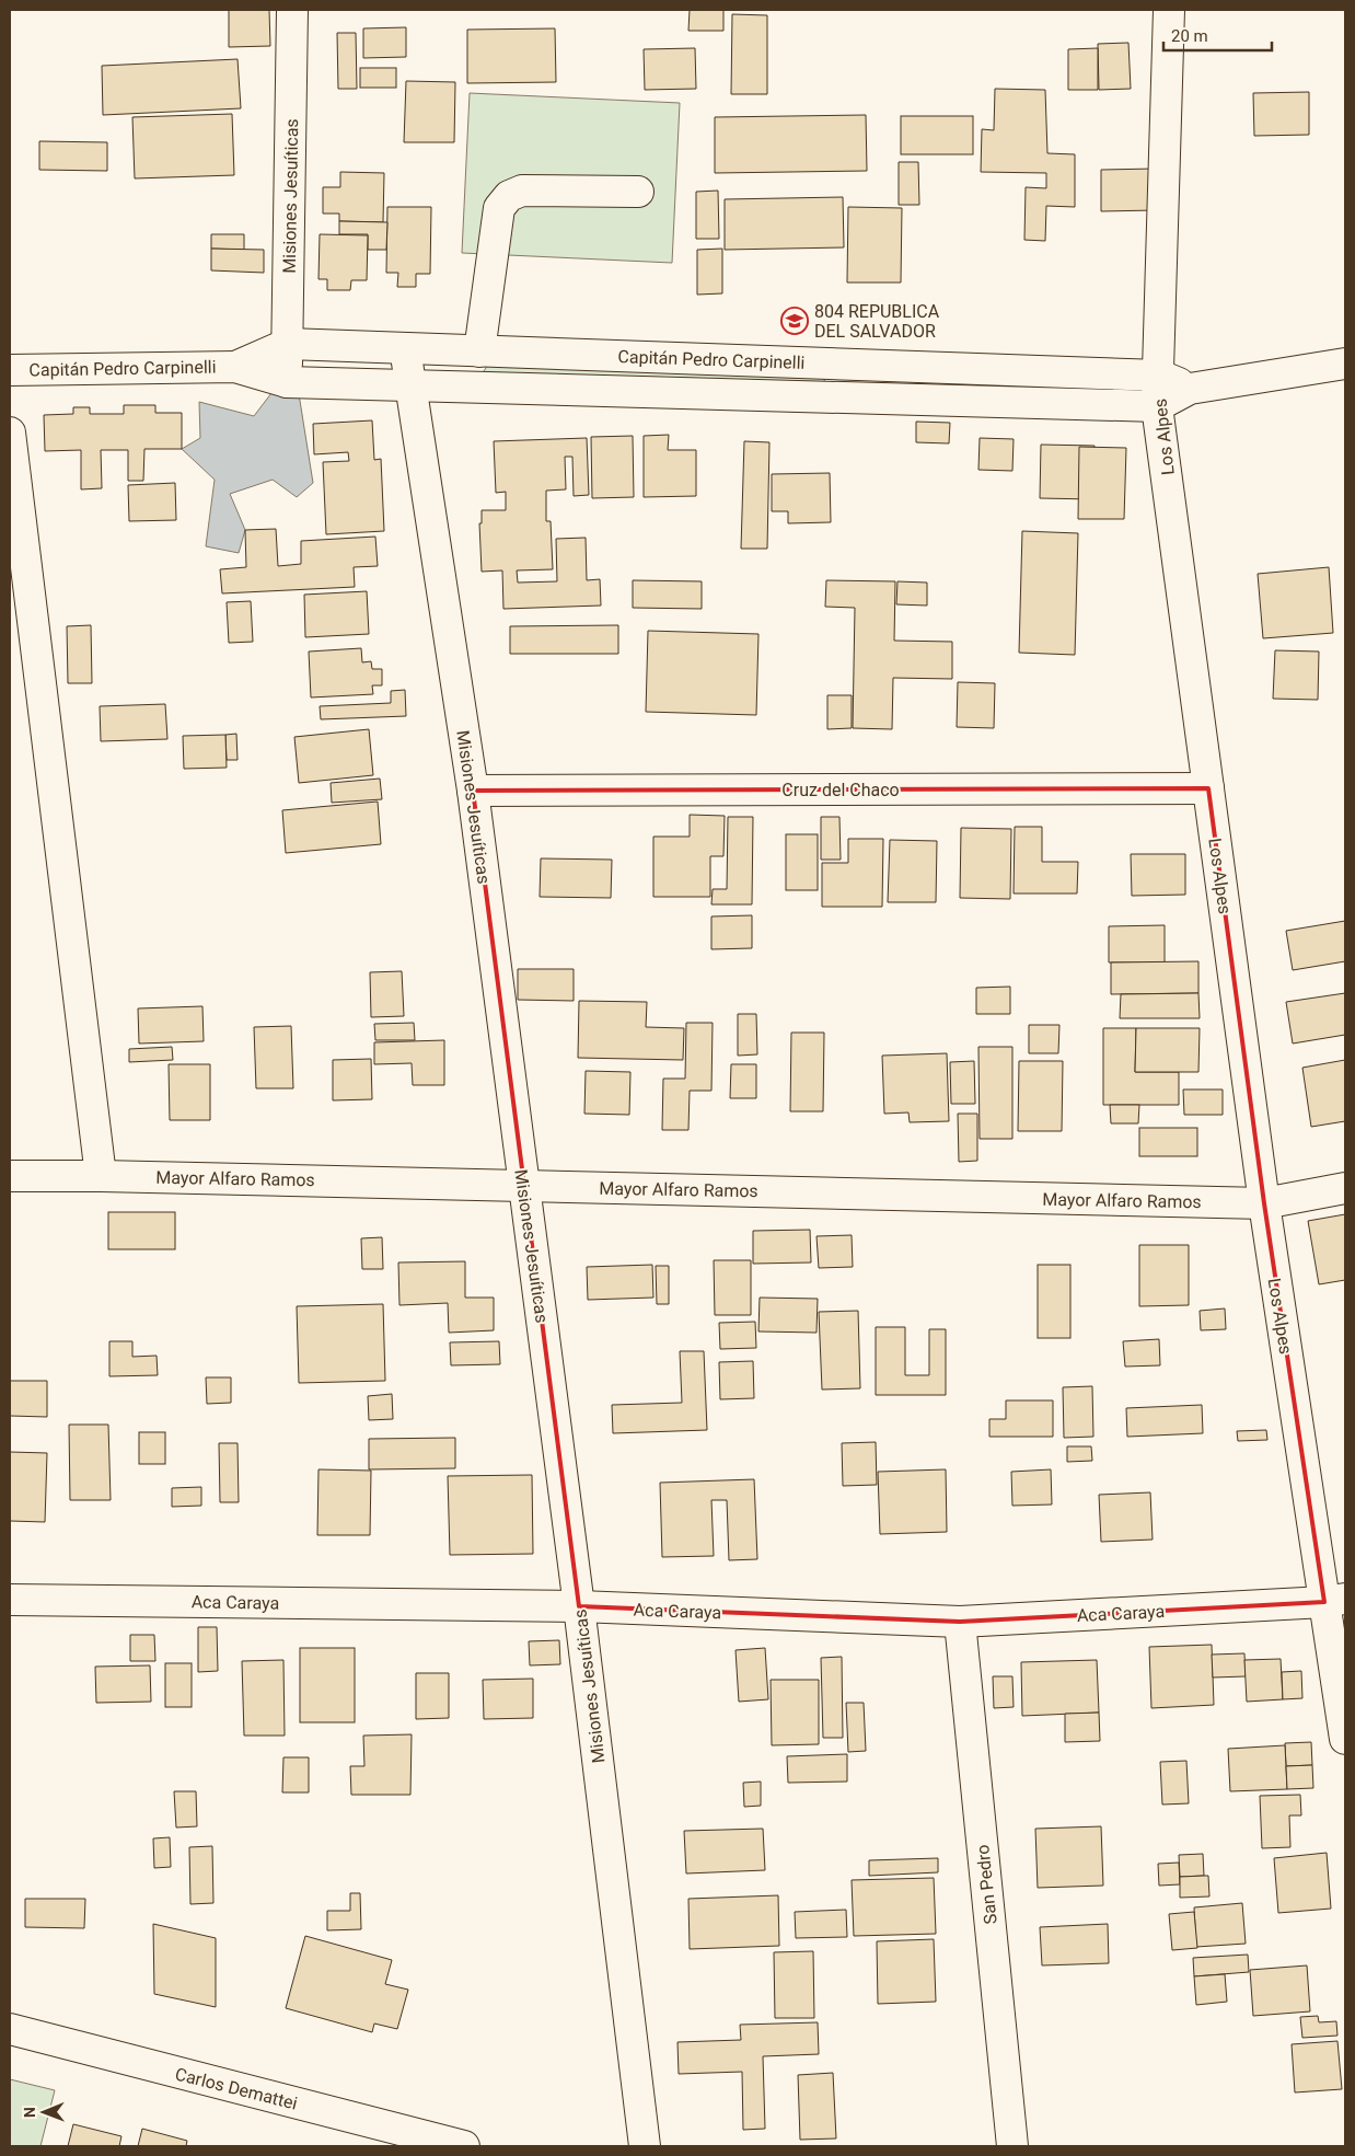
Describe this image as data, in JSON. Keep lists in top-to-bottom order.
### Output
{
  "streets": {
    "street": [
      "Misiones Jesuíticas",
      "Capitán Pedro Carpinelli",
      "Los Alpes",
      "Cruz del Chaco",
      "Mayor Alfaro Ramos",
      "Aca Caraya",
      "San Pedro",
      "Carlos Demattei"
    ]
  },
  "crossings": [
    ["Misiones Jesuíticas", "Capitán Pedro Carpinelli"],
    ["Misiones Jesuíticas", "Cruz del Chaco"],
    ["Misiones Jesuíticas", "Mayor Alfaro Ramos"],
    ["Misiones Jesuíticas", "Aca Caraya"],
    ["Capitán Pedro Carpinelli", "Los Alpes"],
    ["Los Alpes", "Cruz del Chaco"],
    ["Los Alpes", "Mayor Alfaro Ramos"],
    ["Los Alpes", "Aca Caraya"],
    ["Aca Caraya", "San Pedro"]
  ],
  "places": {
    "school or university": ["804 REPUBLICA DEL SALVADOR"]
  },
  "scale_bar": "20 m",
  "north": "left"
}
